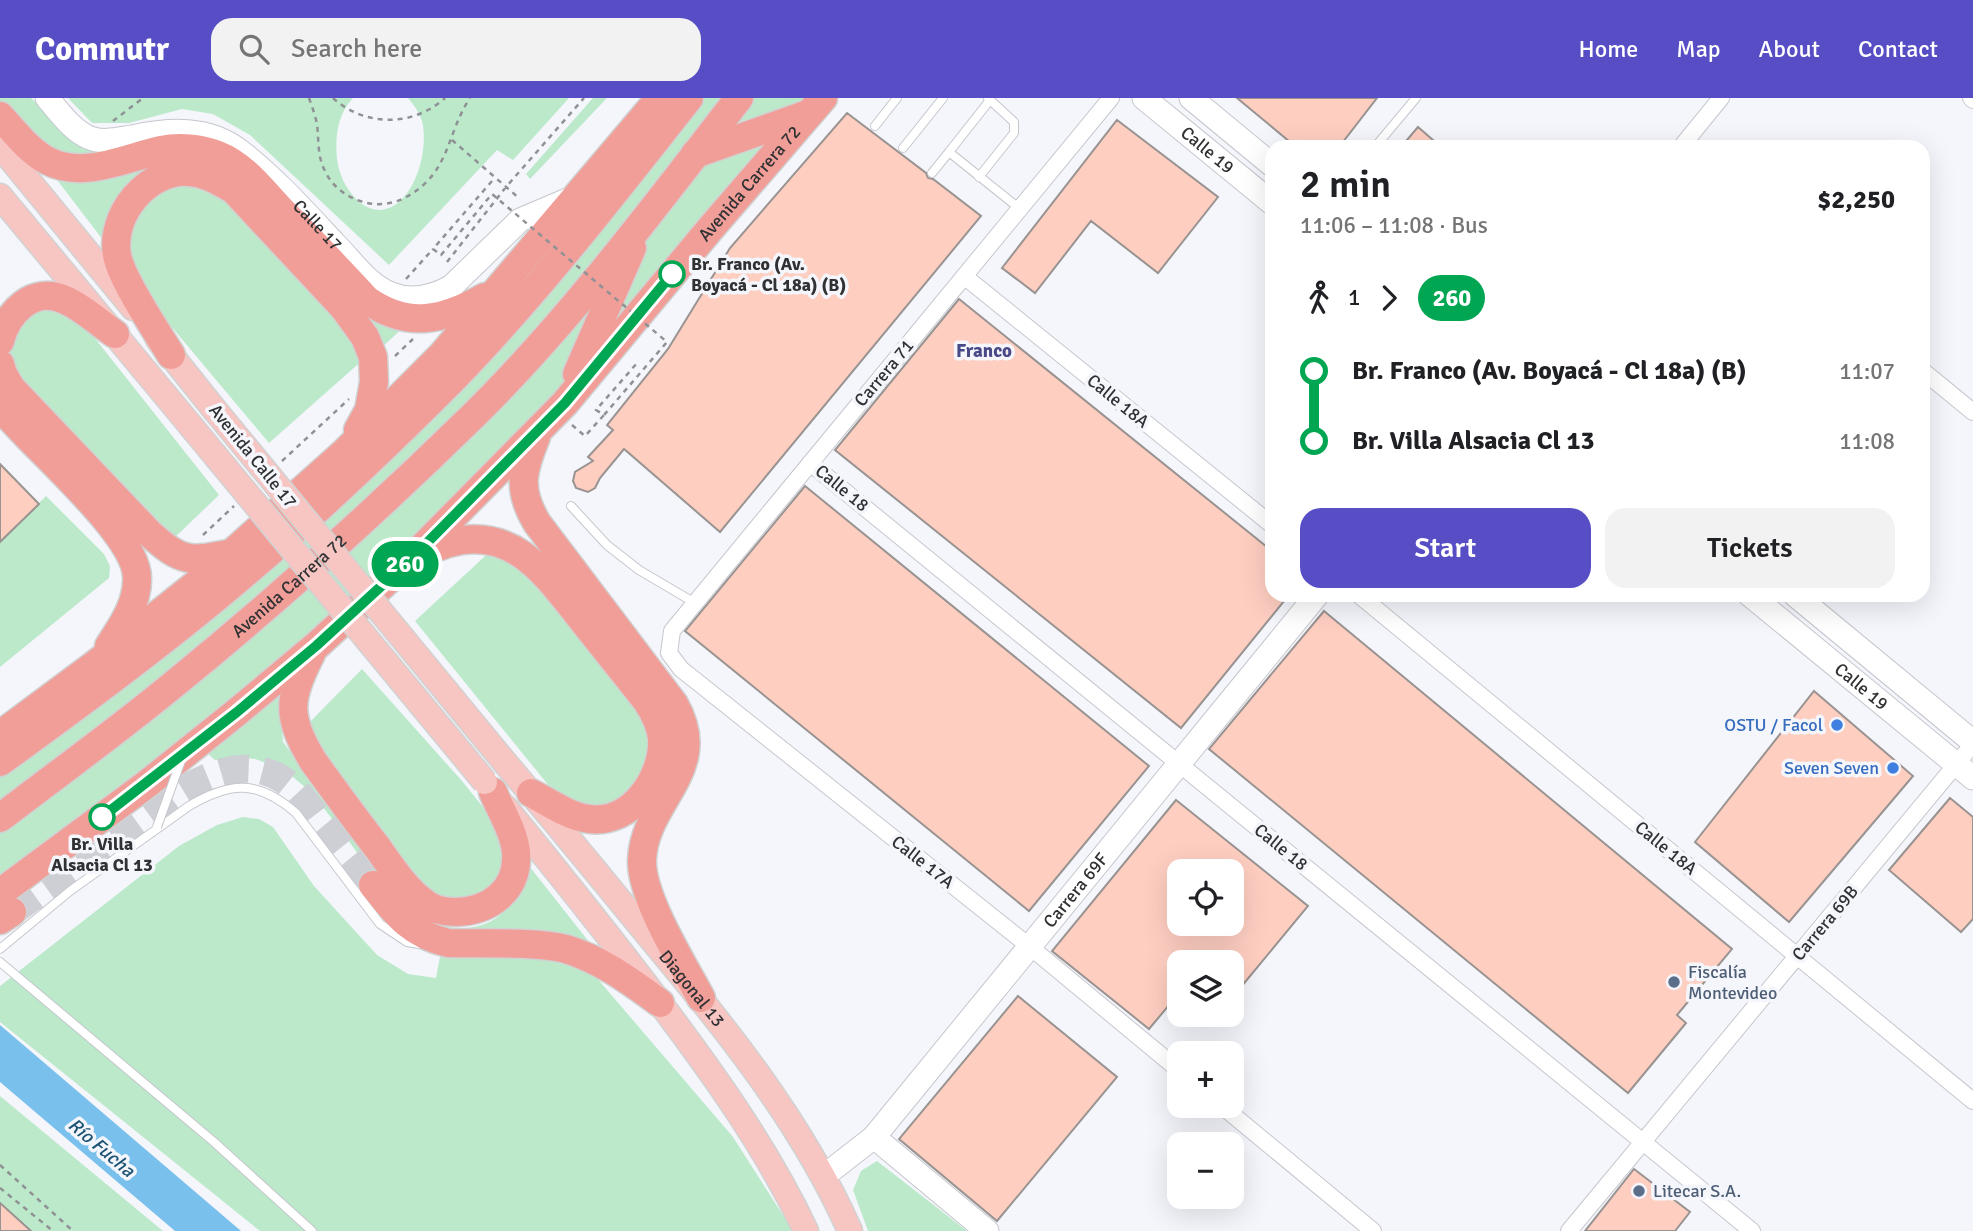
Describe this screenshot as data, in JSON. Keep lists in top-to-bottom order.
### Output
{
  "streets": {
    "highway": ["Avenida Carrera 72"],
    "main road": ["Avenida Calle 17", "Diagonal 13"],
    "street": [
      "Calle 19",
      "Calle 17",
      "Carrera 71",
      "Calle 18A",
      "Calle 18",
      "Calle 17A",
      "Carrera 69F",
      "Carrera 69B"
    ]
  },
  "crossings": [
    ["Calle 19", "Carrera 69B"],
    ["Carrera 71", "Calle 18A"],
    ["Carrera 71", "Calle 18"],
    ["Carrera 71", "Calle 17A"],
    ["Calle 18A", "Carrera 69B"],
    ["Avenida Calle 17", "Diagonal 13"],
    ["Calle 18", "Carrera 69F"],
    ["Calle 18", "Carrera 69B"],
    ["Calle 17A", "Carrera 69F"],
    ["Carrera 69F", "Diagonal 13"]
  ],
  "districts": ["Franco"],
  "water": ["Río Fucha"],
  "places": [
    "Br. Franco (Av. Boyacá - Cl 18a) (B)",
    "OSTU / Facol",
    "Seven Seven",
    "Br. Villa Alsacia Cl 13",
    "Fiscalía Montevideo",
    "Litecar S.A."
  ],
  "lines": ["bus line 260"],
  "page": {
    "header": "Commutr",
    "search": "Search here",
    "nav": [
      "Home",
      "Map",
      "About",
      "Contact"
    ],
    "on_map": "260",
    "heading": ["2 min", "11:06 – 11:08 · Bus", "$2,250"],
    "legs": ["1", "260"],
    "list": [
      {
        "name": "Br. Franco (Av. Boyacá - Cl 18a) (B)",
        "value": "11:07"
      },
      {
        "name": "Br. Villa Alsacia Cl 13",
        "value": "11:08"
      }
    ],
    "buttons": ["Start", "Tickets"],
    "map_buttons": ["+", "−"]
  }
}
